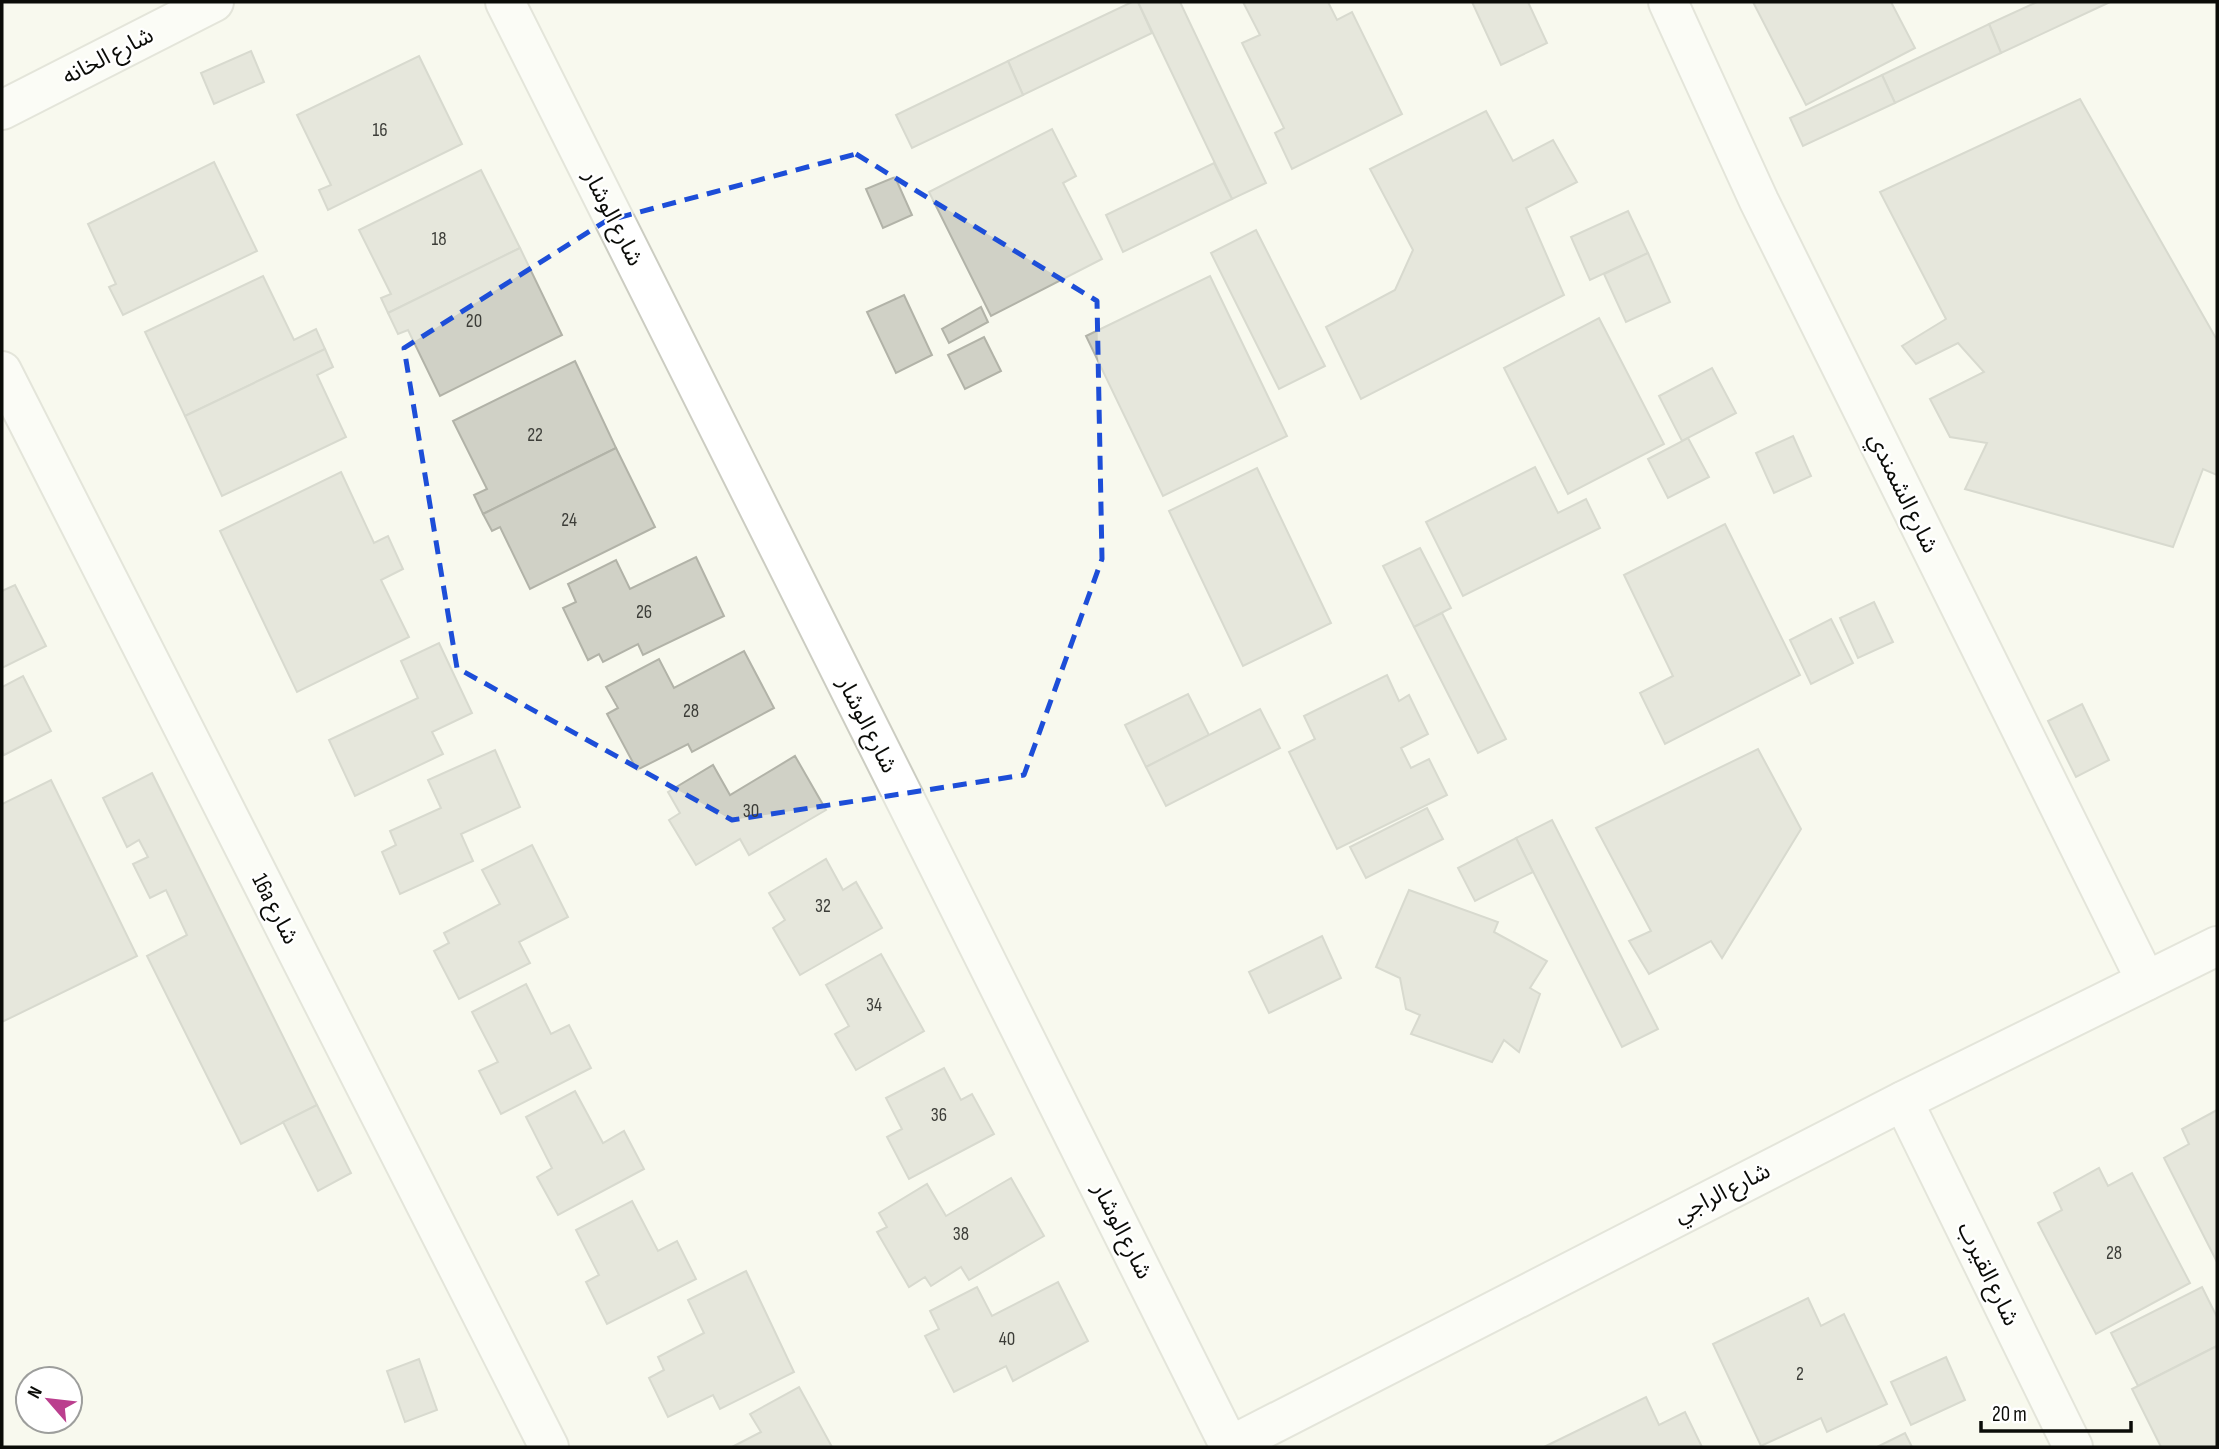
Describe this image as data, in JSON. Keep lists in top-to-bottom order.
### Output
{
  "streets": {
    "street": [
      "شارع الخانه",
      "شارع الوشار",
      "شارع الشمندي",
      "16a شارع",
      "شارع الراجي",
      "شارع القيرب"
    ]
  },
  "crossings": [
    ["شارع الوشار", "شارع الراجي"],
    ["شارع الشمندي", "شارع الراجي"],
    ["شارع الراجي", "شارع القيرب"]
  ],
  "house_numbers": [
    "16",
    "18",
    "20",
    "22",
    "24",
    "26",
    "28",
    "30",
    "32",
    "34",
    "36",
    "38",
    "28",
    "40",
    "2"
  ],
  "scale_bar": "20 m",
  "north": "top left"
}
